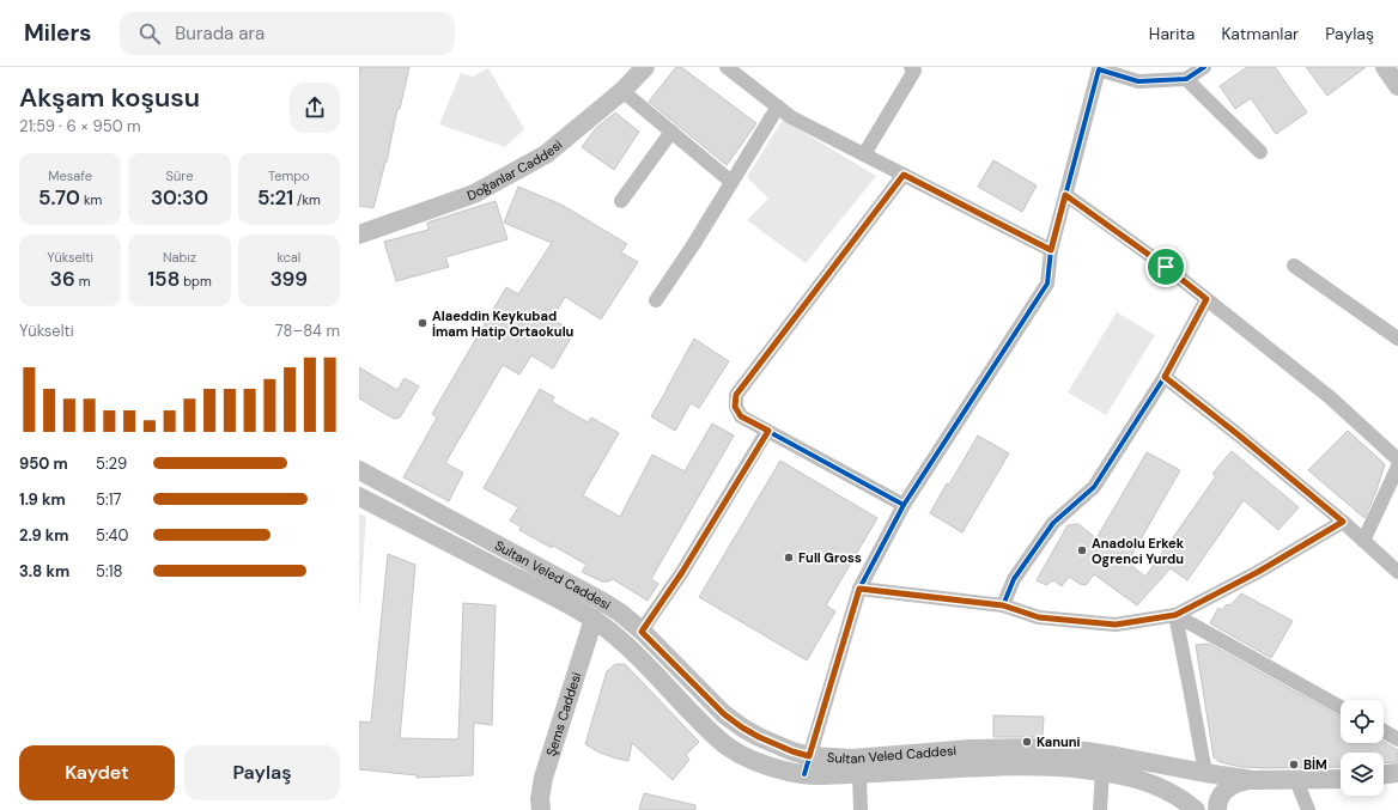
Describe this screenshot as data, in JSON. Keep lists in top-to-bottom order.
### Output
{
  "streets": {
    "main road": ["Doğanlar Caddesi", "Sultan Veled Caddesi", "Şems Caddesi"]
  },
  "crossings": [
    ["Sultan Veled Caddesi", "Şems Caddesi"]
  ],
  "places": [
    "Alaeddin Keykubad İmam Hatip Ortaokulu",
    "Anadolu Erkek Ogrenci Yurdu",
    "Full Gross",
    "Kanuni",
    "BİM"
  ],
  "page": {
    "header": "Milers",
    "search": "Burada ara",
    "nav": ["Harita", "Katmanlar", "Paylaş"],
    "heading": ["Akşam koşusu", "21:59 · 6 × 950 m"],
    "stats": [
      ["Mesafe", "5.70 km"],
      ["Süre", "30:30"],
      ["Tempo", "5:21 /km"],
      ["Yükselti", "36 m"],
      ["Nabız", "158 bpm"],
      ["kcal", "399"]
    ],
    "chart": ["Yükselti", "78–84 m"],
    "list": [
      {
        "name": "950 m",
        "note": "5:29"
      },
      {
        "name": "1.9 km",
        "note": "5:17"
      },
      {
        "name": "2.9 km",
        "note": "5:40"
      },
      {
        "name": "3.8 km",
        "note": "5:18"
      }
    ],
    "buttons": ["Kaydet", "Paylaş"]
  }
}
